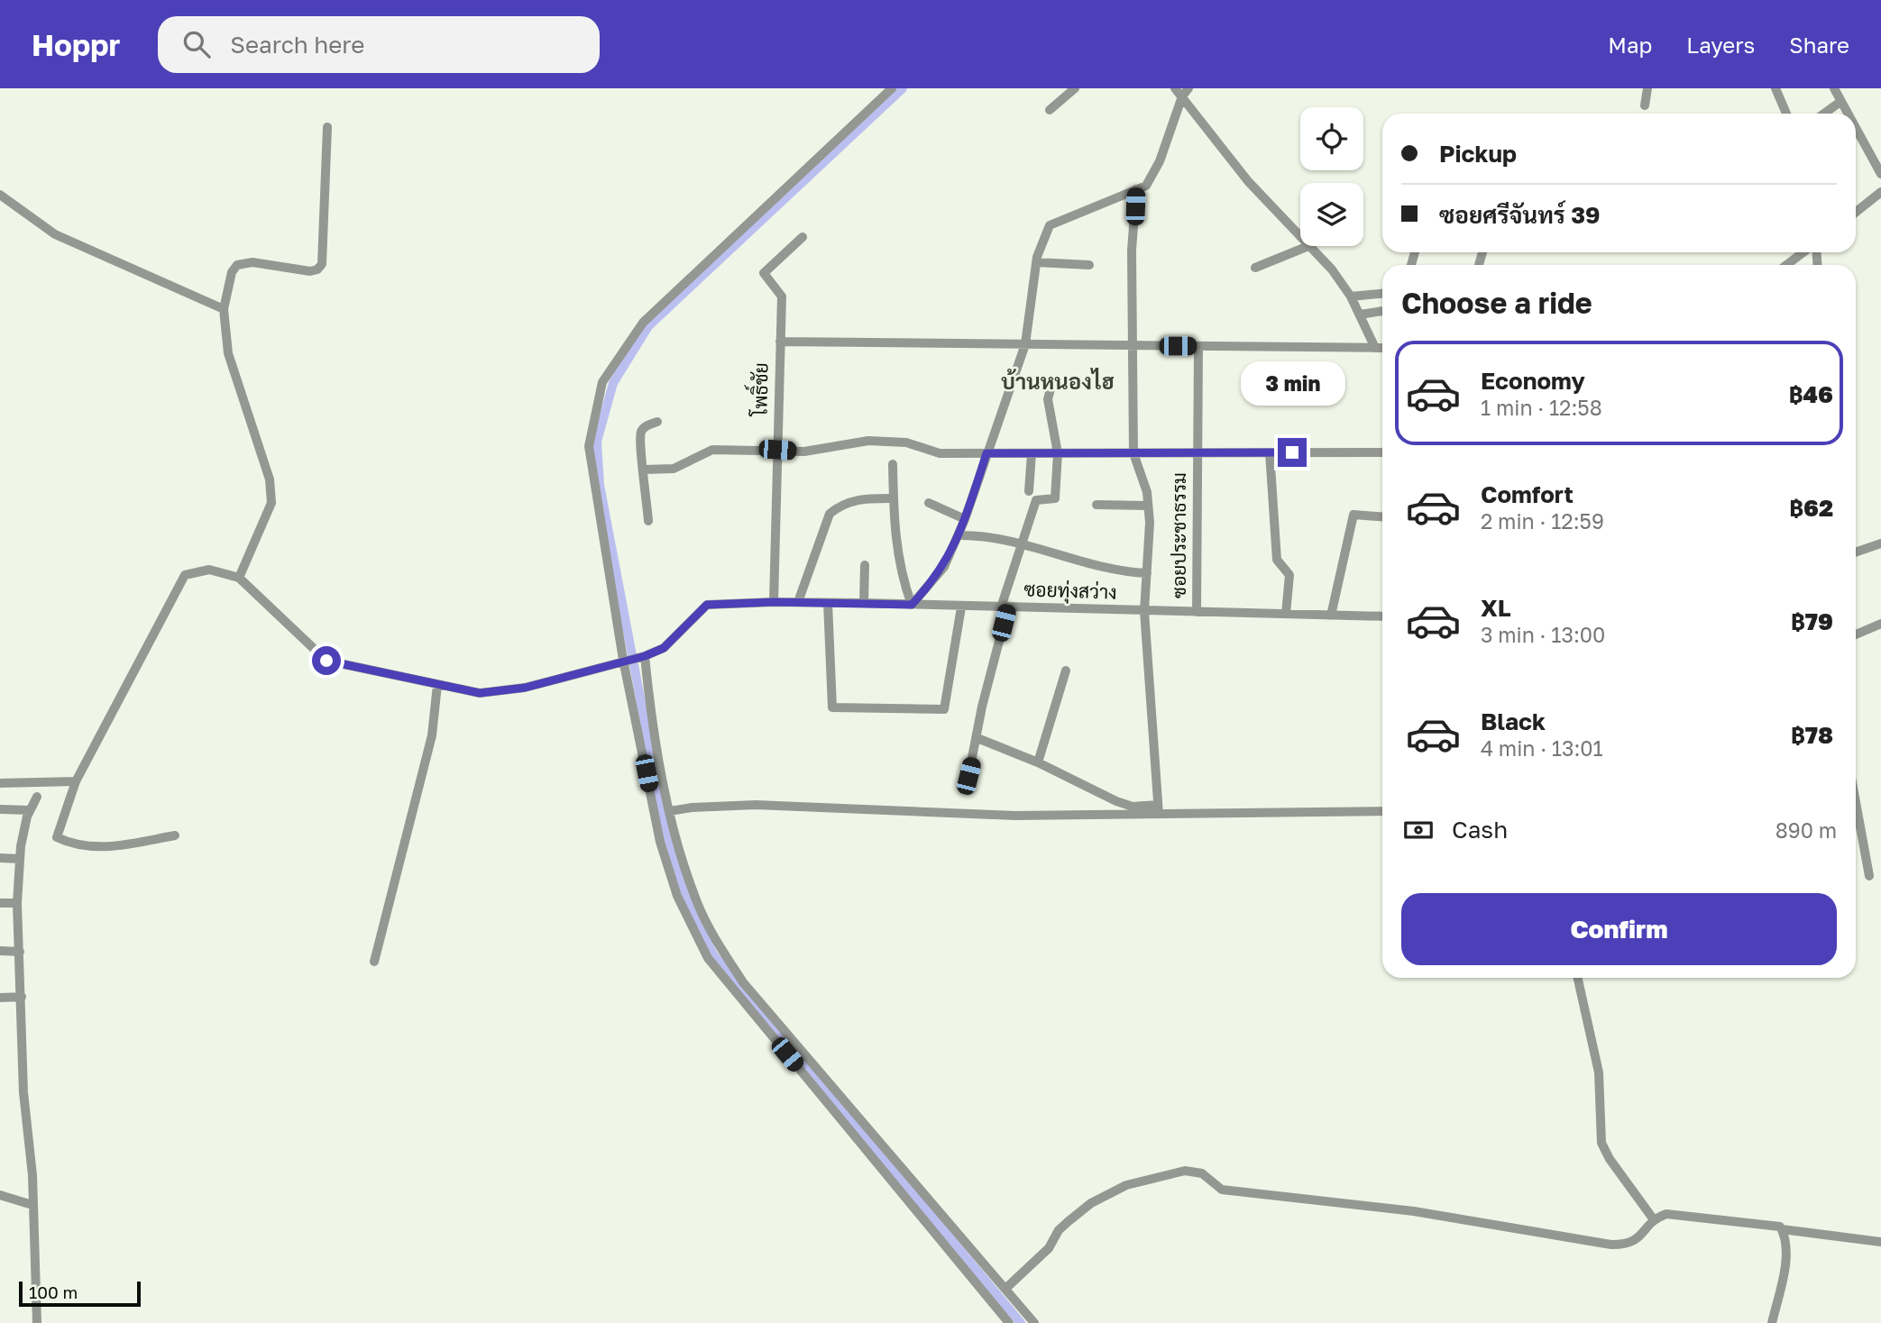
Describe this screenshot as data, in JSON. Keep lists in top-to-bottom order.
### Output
{
  "streets": {
    "street": ["โพธิ์ชัย", "ซอยประชาธรรม", "ซอยทุ่งสว่าง"]
  },
  "crossings": [
    ["โพธิ์ชัย", "ซอยทุ่งสว่าง"],
    ["ซอยประชาธรรม", "ซอยทุ่งสว่าง"]
  ],
  "districts": ["บ้านหนองไฮ"],
  "scale_bar": "100 m",
  "page": {
    "header": "Hoppr",
    "search": "Search here",
    "nav": ["Map", "Layers", "Share"],
    "banner": ["Pickup", "ซอยศรีจันทร์ 39"],
    "heading": "Choose a ride",
    "list": [
      {
        "name": "Economy",
        "note": "1 min · 12:58",
        "value": "฿46"
      },
      {
        "name": "Comfort",
        "note": "2 min · 12:59",
        "value": "฿62"
      },
      {
        "name": "XL",
        "note": "3 min · 13:00",
        "value": "฿79"
      },
      {
        "name": "Black",
        "note": "4 min · 13:01",
        "value": "฿78"
      }
    ],
    "bubble": "3 min",
    "pay": ["Cash", "890 m"],
    "buttons": "Confirm",
    "scale": "100 m"
  }
}
